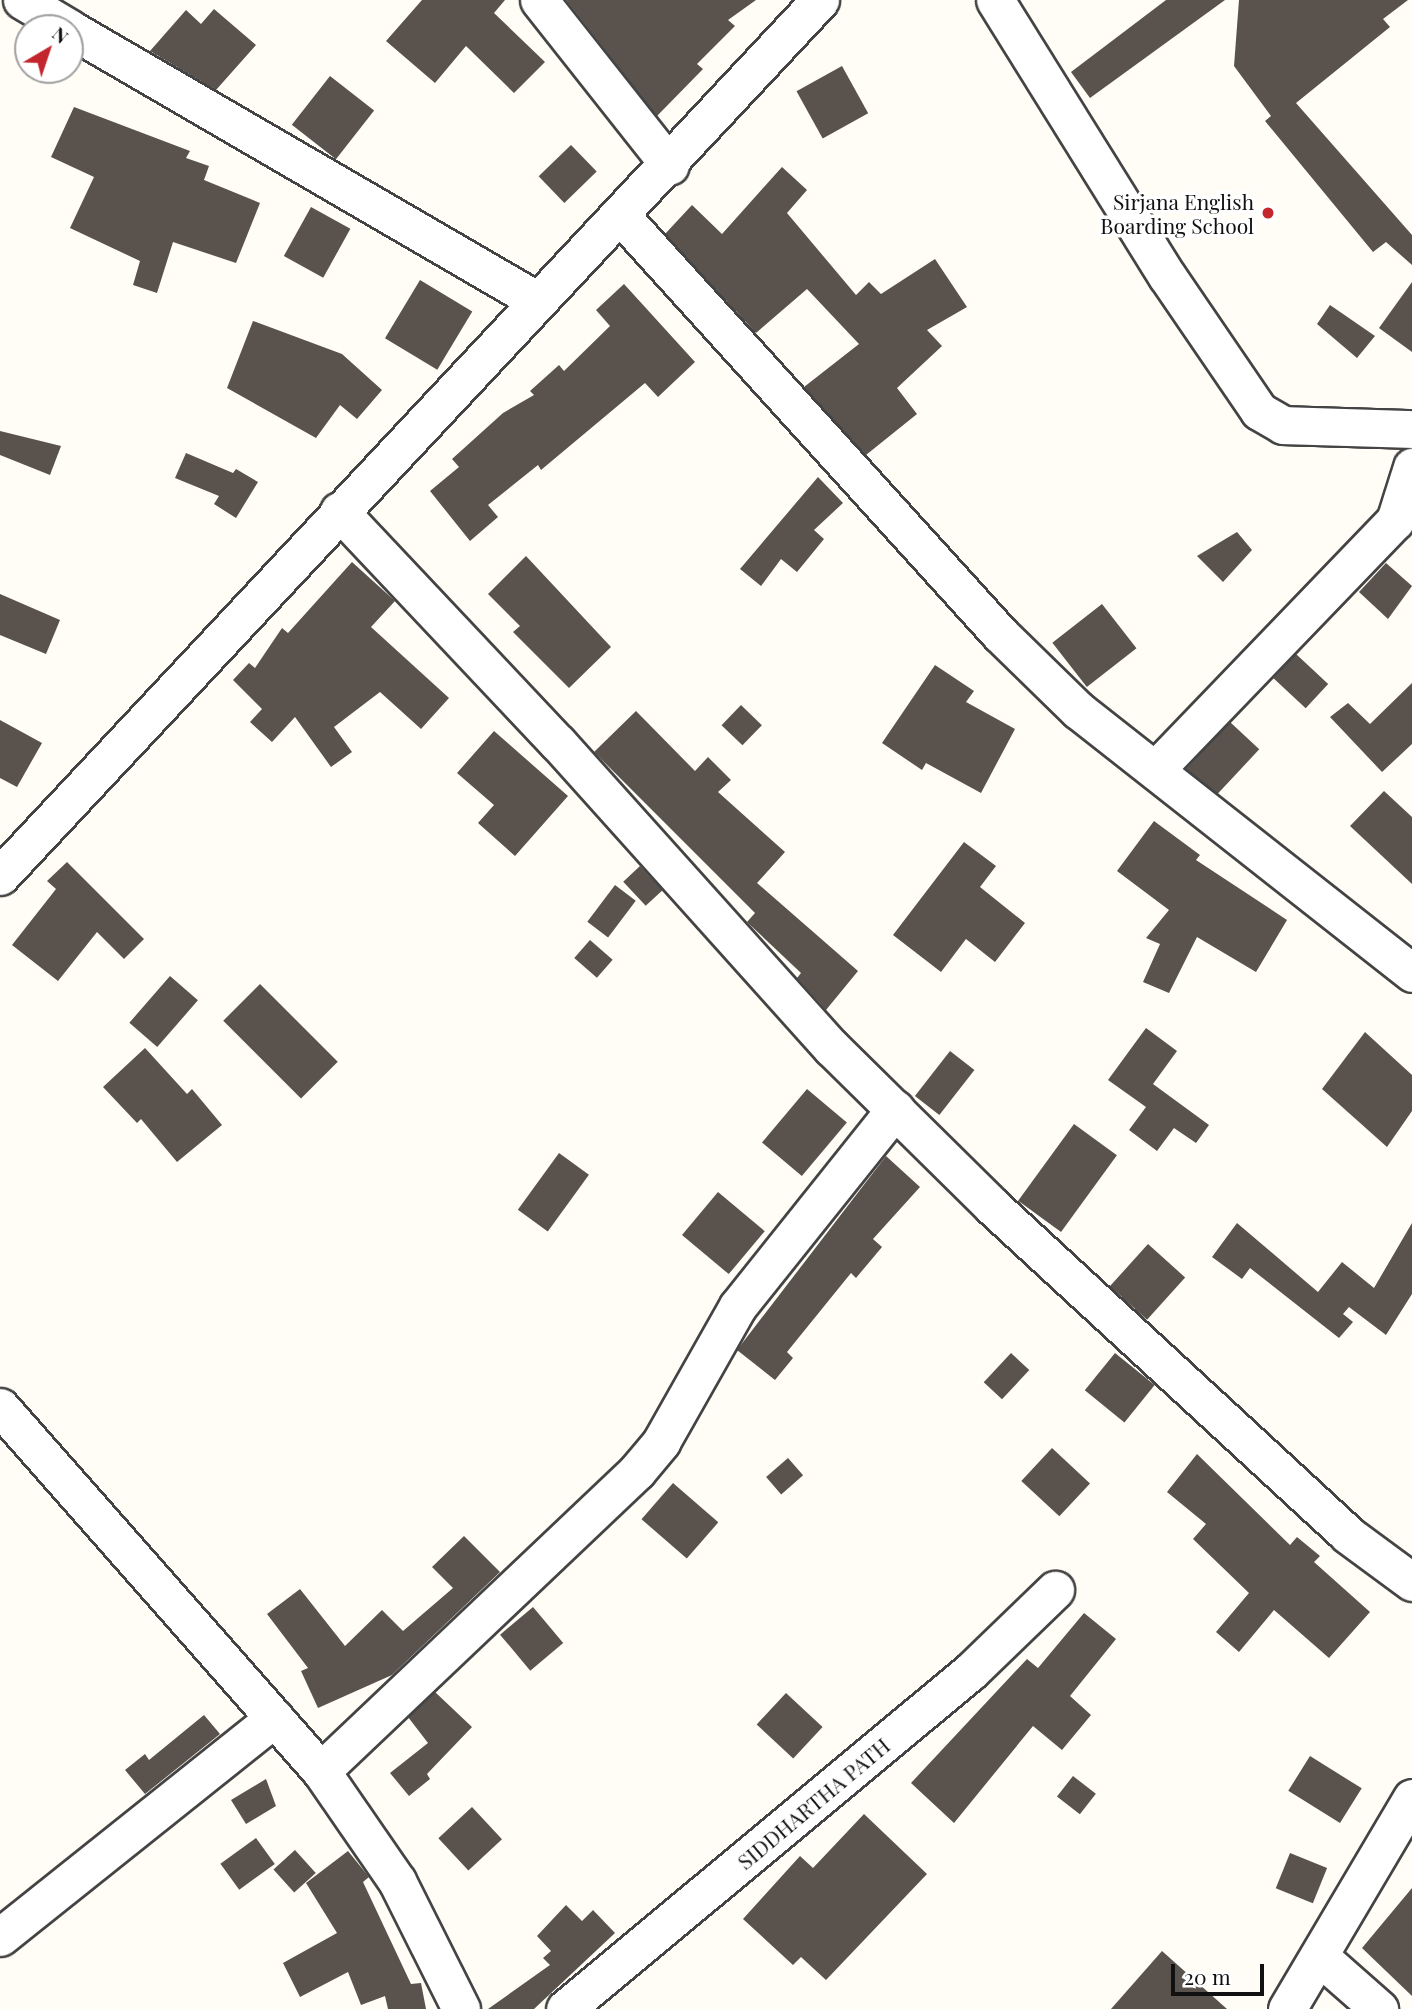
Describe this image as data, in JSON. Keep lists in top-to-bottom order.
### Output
{
  "streets": {
    "street": ["SIDDHARTHA PATH"]
  },
  "places": ["Sirjana English Boarding School"],
  "scale_bar": "20 m",
  "north": "top right"
}
